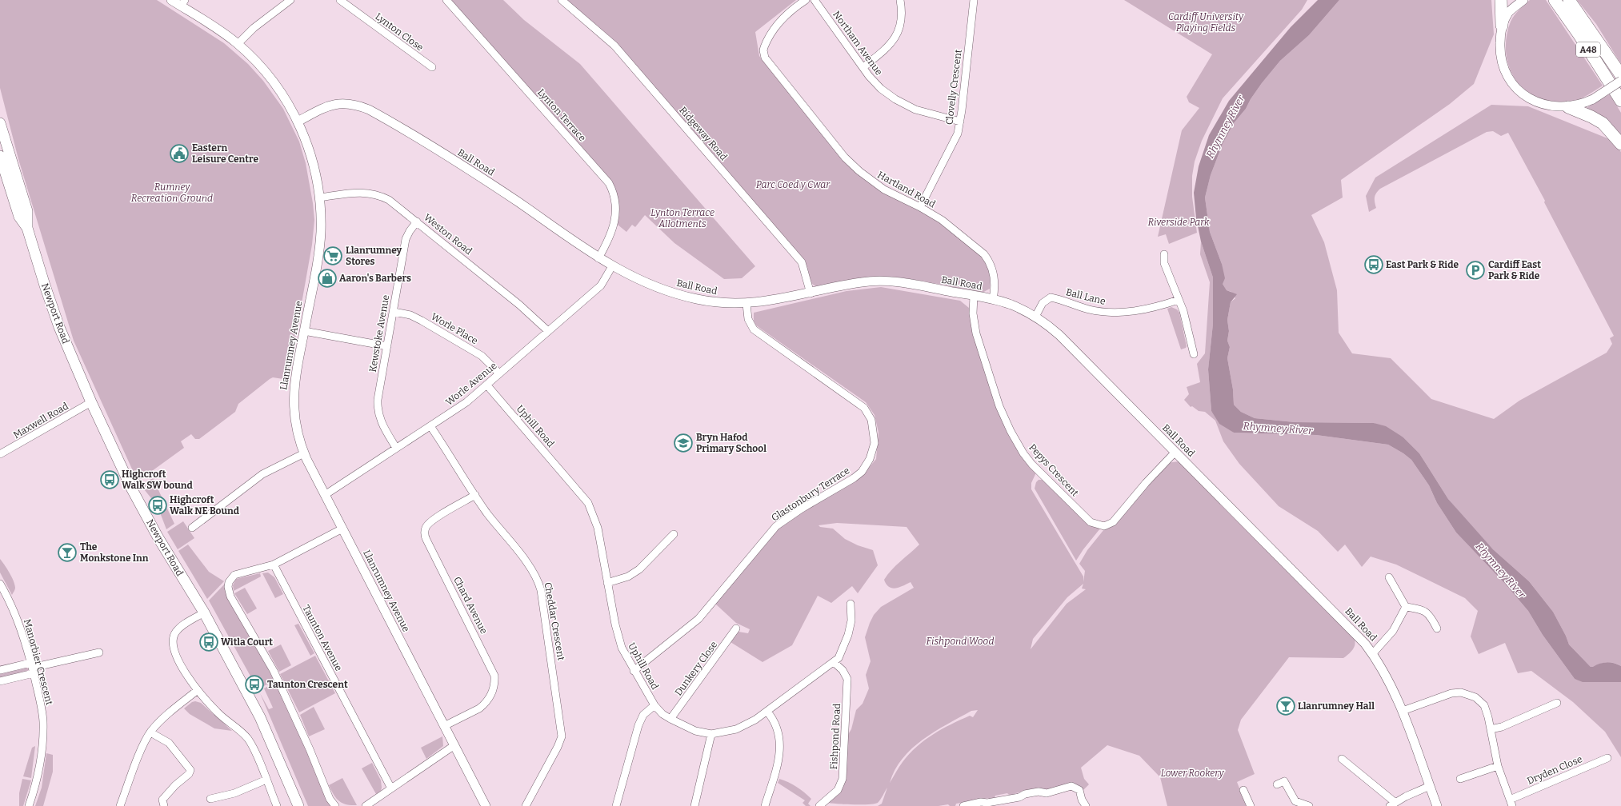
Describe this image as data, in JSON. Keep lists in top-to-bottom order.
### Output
{
  "streets": {
    "highway": ["A48"],
    "main road": ["Newport Road"],
    "street": [
      "Lynton Close",
      "Northam Avenue",
      "Clovelly Crescent",
      "Lynton Terrace",
      "Ridgeway Road",
      "Ball Road",
      "Hartland Road",
      "Weston Road",
      "Ball Lane",
      "Worle Place",
      "Kewstoke Avenue",
      "Llanrumney Avenue",
      "Worle Avenue",
      "Maxwell Road",
      "Uphill Road",
      "Pepys Crescent",
      "Glastonbury Terrace",
      "Chard Avenue",
      "Cheddar Crescent",
      "Taunton Avenue",
      "Manorbier Crescent",
      "Dunkery Close",
      "Fishpond Road",
      "Dryden Close"
    ]
  },
  "crossings": [
    ["Northam Avenue", "Clovelly Crescent"],
    ["Clovelly Crescent", "Hartland Road"],
    ["Lynton Terrace", "Ball Road"],
    ["Ridgeway Road", "Ball Road"],
    ["Ball Road", "Hartland Road"],
    ["Ball Road", "Ball Lane"],
    ["Ball Road", "Llanrumney Avenue"],
    ["Ball Road", "Worle Avenue"],
    ["Ball Road", "Pepys Crescent"],
    ["Ball Road", "Glastonbury Terrace"],
    ["Weston Road", "Kewstoke Avenue"],
    ["Weston Road", "Llanrumney Avenue"],
    ["Weston Road", "Worle Avenue"],
    ["Newport Road", "Maxwell Road"],
    ["Worle Place", "Kewstoke Avenue"],
    ["Worle Place", "Worle Avenue"],
    ["Kewstoke Avenue", "Worle Avenue"],
    ["Llanrumney Avenue", "Worle Avenue"],
    ["Llanrumney Avenue", "Chard Avenue"],
    ["Worle Avenue", "Uphill Road"],
    ["Worle Avenue", "Cheddar Crescent"],
    ["Uphill Road", "Glastonbury Terrace"],
    ["Uphill Road", "Dunkery Close"],
    ["Uphill Road", "Fishpond Road"],
    ["Chard Avenue", "Cheddar Crescent"]
  ],
  "water": ["Rhymney River"],
  "parks": [
    "Cardiff University Playing Fields",
    "Parc Coed y Cwar",
    "Rumney Recreation Ground",
    "Lynton Terrace Allotments",
    "Riverside Park",
    "Fishpond Wood",
    "Lower Rookery"
  ],
  "places": {
    "public building": ["Eastern Leisure Centre"],
    "supermarket": ["Llanrumney Stores"],
    "bus stop": [
      "East Park & Ride",
      "Highcroft Walk SW bound",
      "Highcroft Walk NE Bound",
      "Witla Court",
      "Taunton Crescent"
    ],
    "parking": ["Cardiff East Park & Ride"],
    "shop": ["Aaron's Barbers"],
    "school or university": ["Bryn Hafod Primary School"],
    "bar": ["The Monkstone Inn", "Llanrumney Hall"]
  }
}
